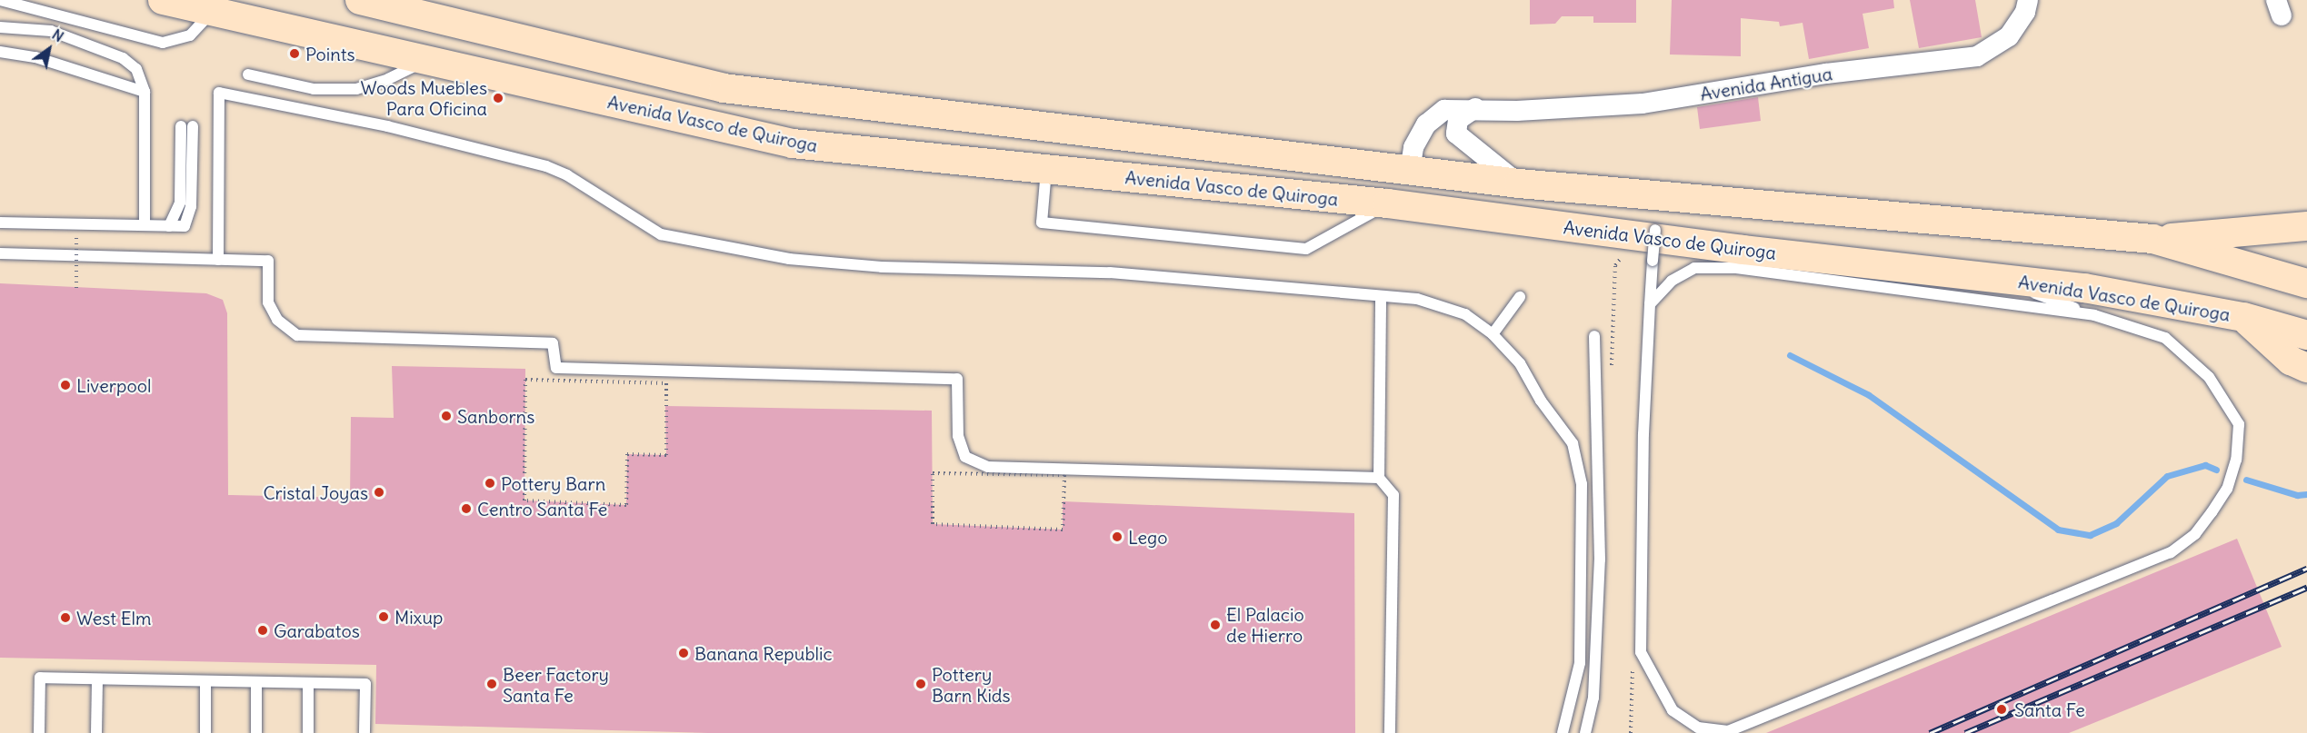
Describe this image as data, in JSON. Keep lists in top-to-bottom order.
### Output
{
  "streets": {
    "main road": ["Avenida Vasco de Quiroga"],
    "street": ["Avenida Antigua"]
  },
  "crossings": [
    ["Avenida Antigua", "Avenida Vasco de Quiroga"]
  ],
  "places": [
    "Points",
    "Woods Muebles Para Oficina",
    "Liverpool",
    "Sanborns",
    "Pottery Barn",
    "Cristal Joyas",
    "Centro Santa Fe",
    "Lego",
    "Mixup",
    "West Elm",
    "El Palacio de Hierro",
    "Garabatos",
    "Banana Republic",
    "Beer Factory Santa Fe",
    "Pottery Barn Kids",
    "Santa Fe"
  ],
  "north": "top right"
}
